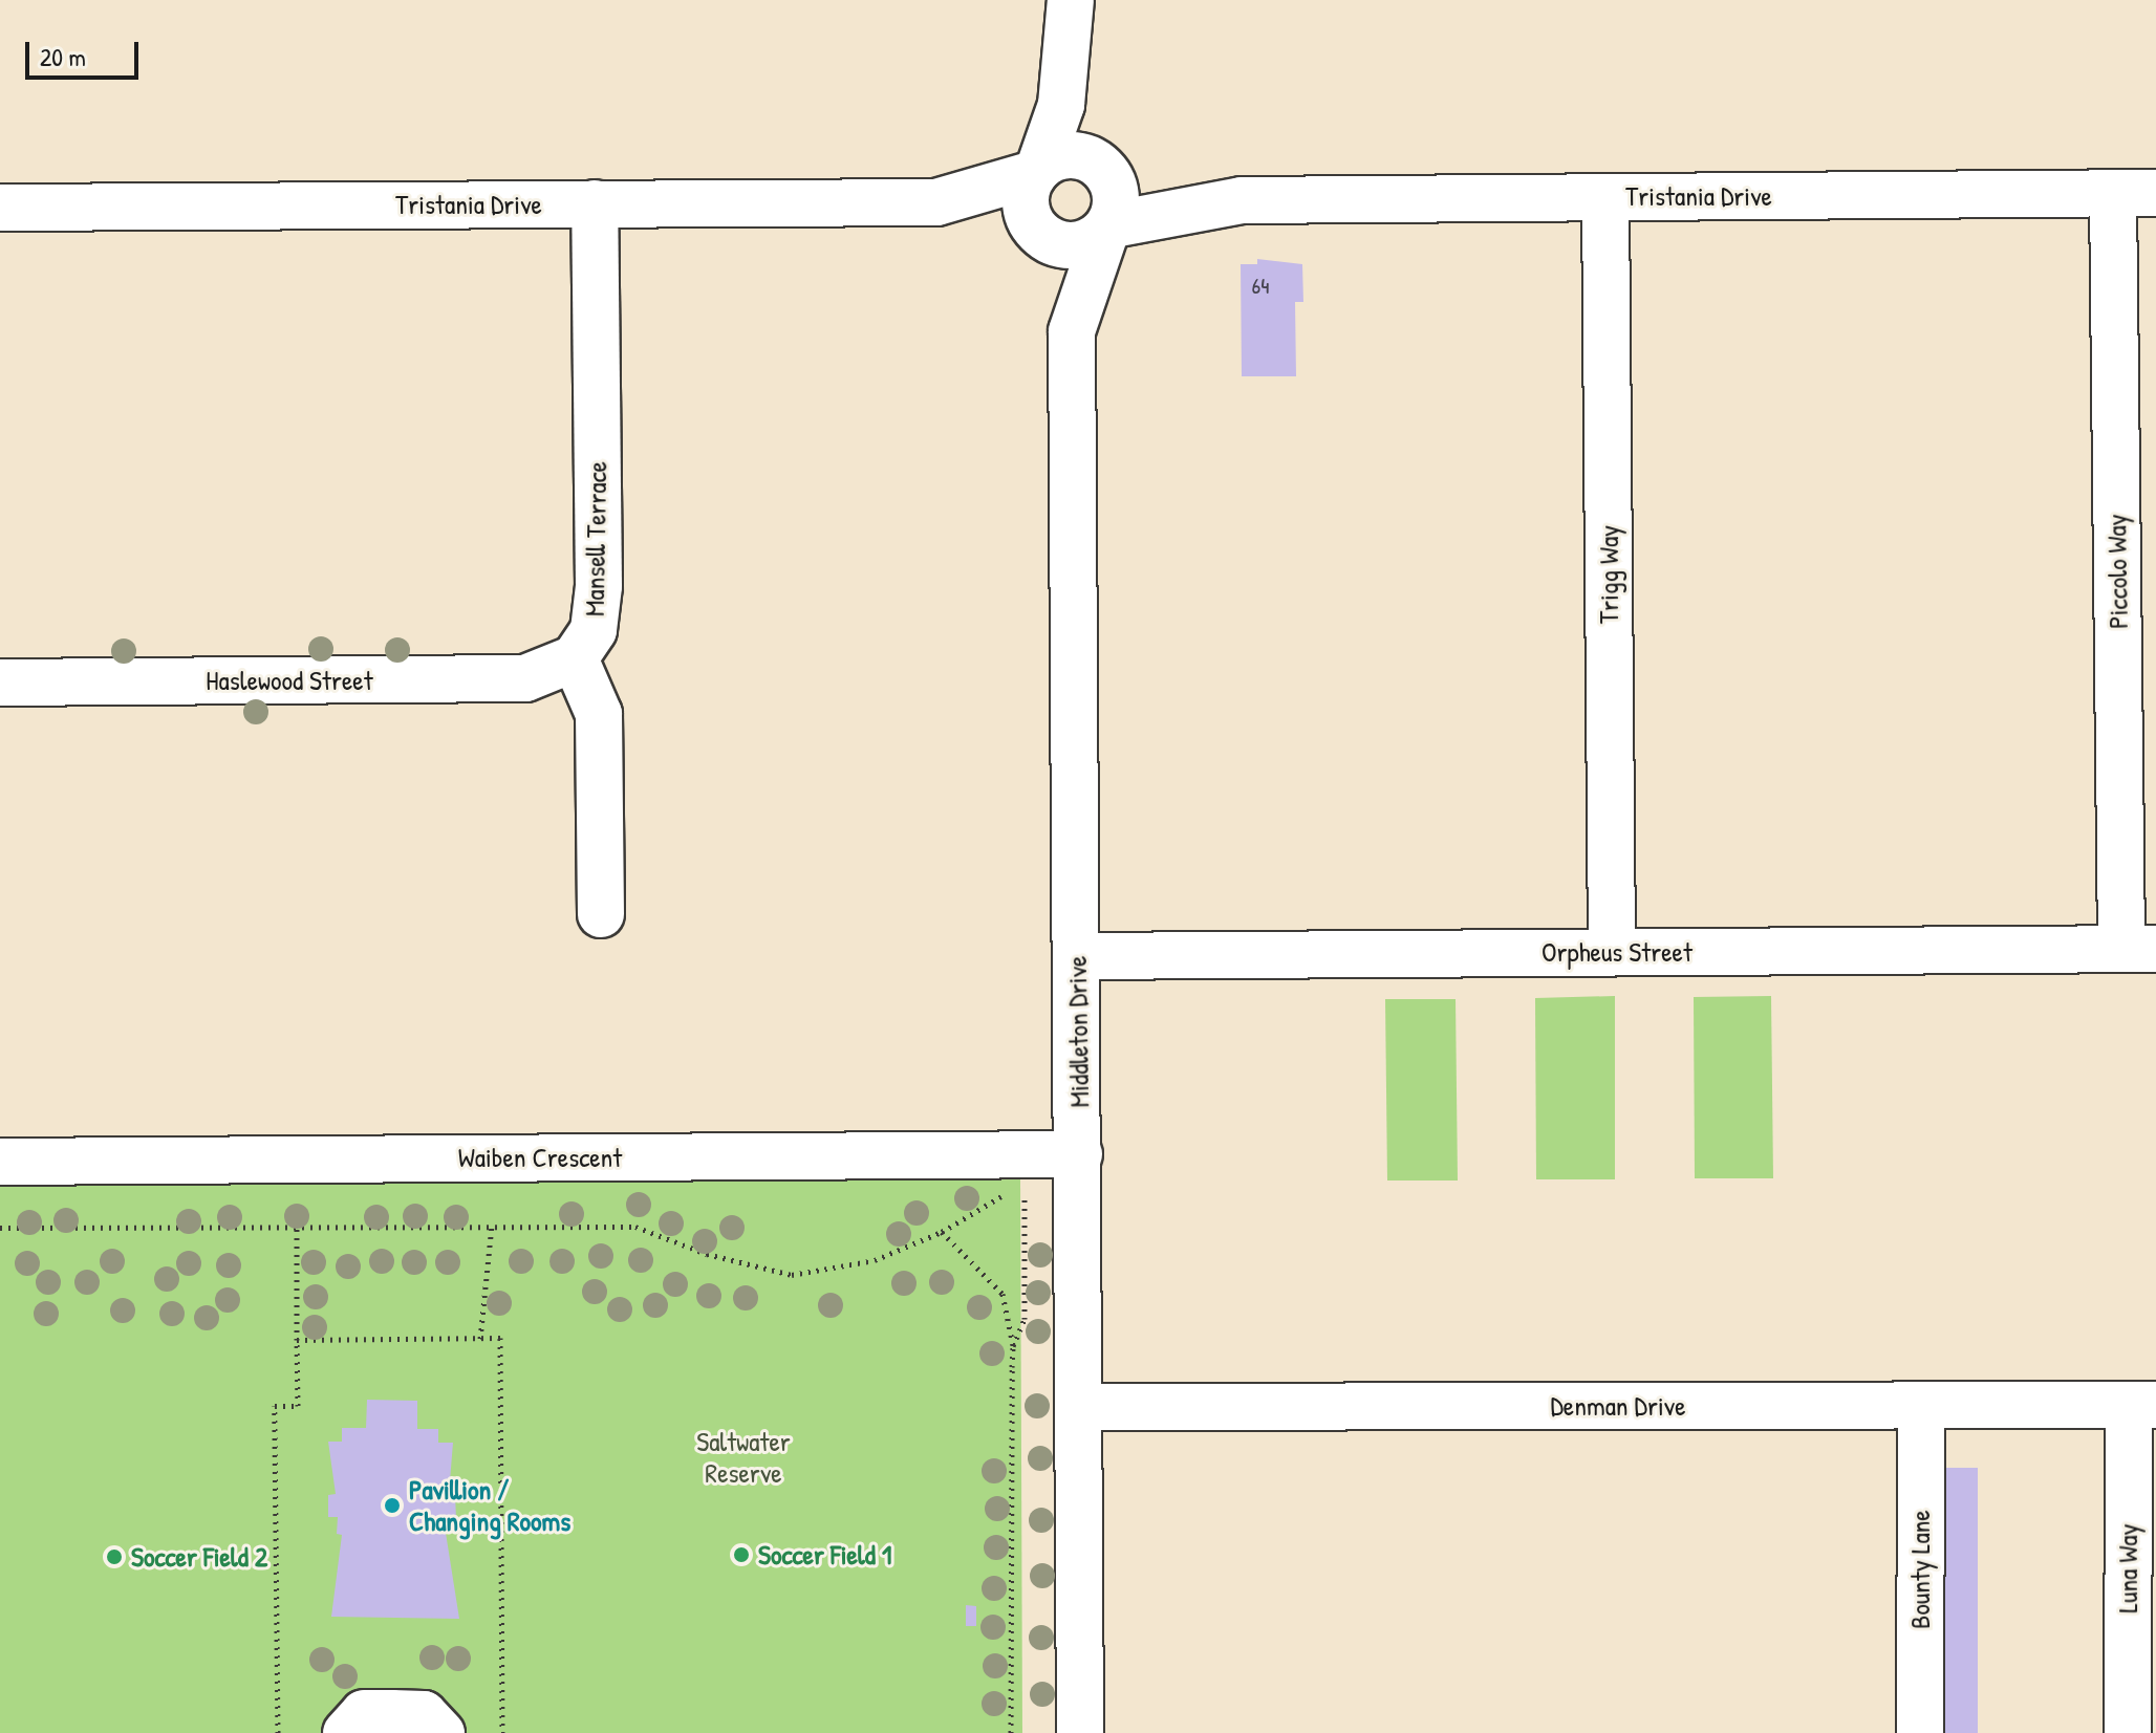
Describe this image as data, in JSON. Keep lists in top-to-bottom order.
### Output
{
  "streets": {
    "street": [
      "Tristania Drive",
      "Mansell Terrace",
      "Piccolo Way",
      "Trigg Way",
      "Haslewood Street",
      "Orpheus Street",
      "Middleton Drive",
      "Waiben Crescent",
      "Denman Drive",
      "Luna Way",
      "Bounty Lane"
    ]
  },
  "crossings": [
    ["Tristania Drive", "Mansell Terrace"],
    ["Tristania Drive", "Piccolo Way"],
    ["Tristania Drive", "Trigg Way"],
    ["Tristania Drive", "Middleton Drive"],
    ["Mansell Terrace", "Haslewood Street"],
    ["Piccolo Way", "Orpheus Street"],
    ["Trigg Way", "Orpheus Street"],
    ["Orpheus Street", "Middleton Drive"],
    ["Middleton Drive", "Waiben Crescent"],
    ["Middleton Drive", "Denman Drive"],
    ["Denman Drive", "Luna Way"],
    ["Denman Drive", "Bounty Lane"]
  ],
  "parks": ["Saltwater Reserve"],
  "places": ["Pavillion / Changing Rooms", "Soccer Field 1", "Soccer Field 2"],
  "house_numbers": ["64"],
  "scale_bar": "20 m"
}
